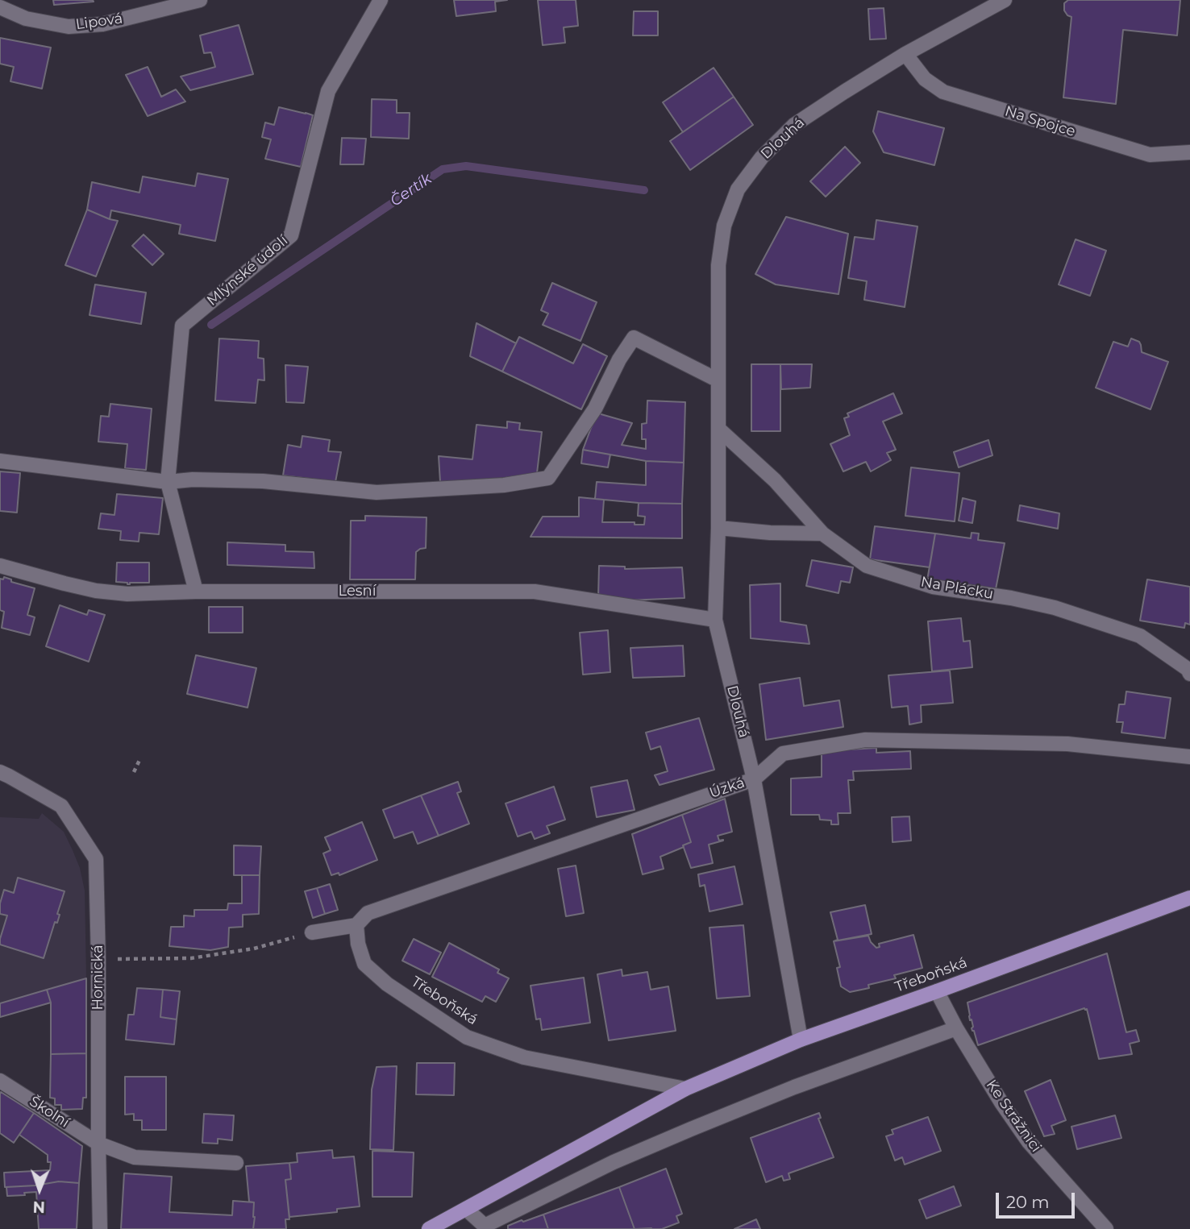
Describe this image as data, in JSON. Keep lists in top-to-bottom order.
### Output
{
  "streets": {
    "main road": ["Třeboňská"],
    "street": [
      "Lipová",
      "Na Spojce",
      "Dlouhá",
      "Mlýnské údolí",
      "Na Plácku",
      "Lesní",
      "Úzká",
      "Hornická",
      "Školní",
      "Ke Strážnici"
    ]
  },
  "crossings": [
    ["Na Spojce", "Dlouhá"],
    ["Dlouhá", "Na Plácku"],
    ["Dlouhá", "Lesní"],
    ["Dlouhá", "Úzká"],
    ["Dlouhá", "Třeboňská"],
    ["Mlýnské údolí", "Lesní"],
    ["Úzká", "Třeboňská"],
    ["Třeboňská", "Ke Strážnici"],
    ["Hornická", "Školní"]
  ],
  "water": ["Čertík"],
  "scale_bar": "20 m",
  "north": "bottom"
}
